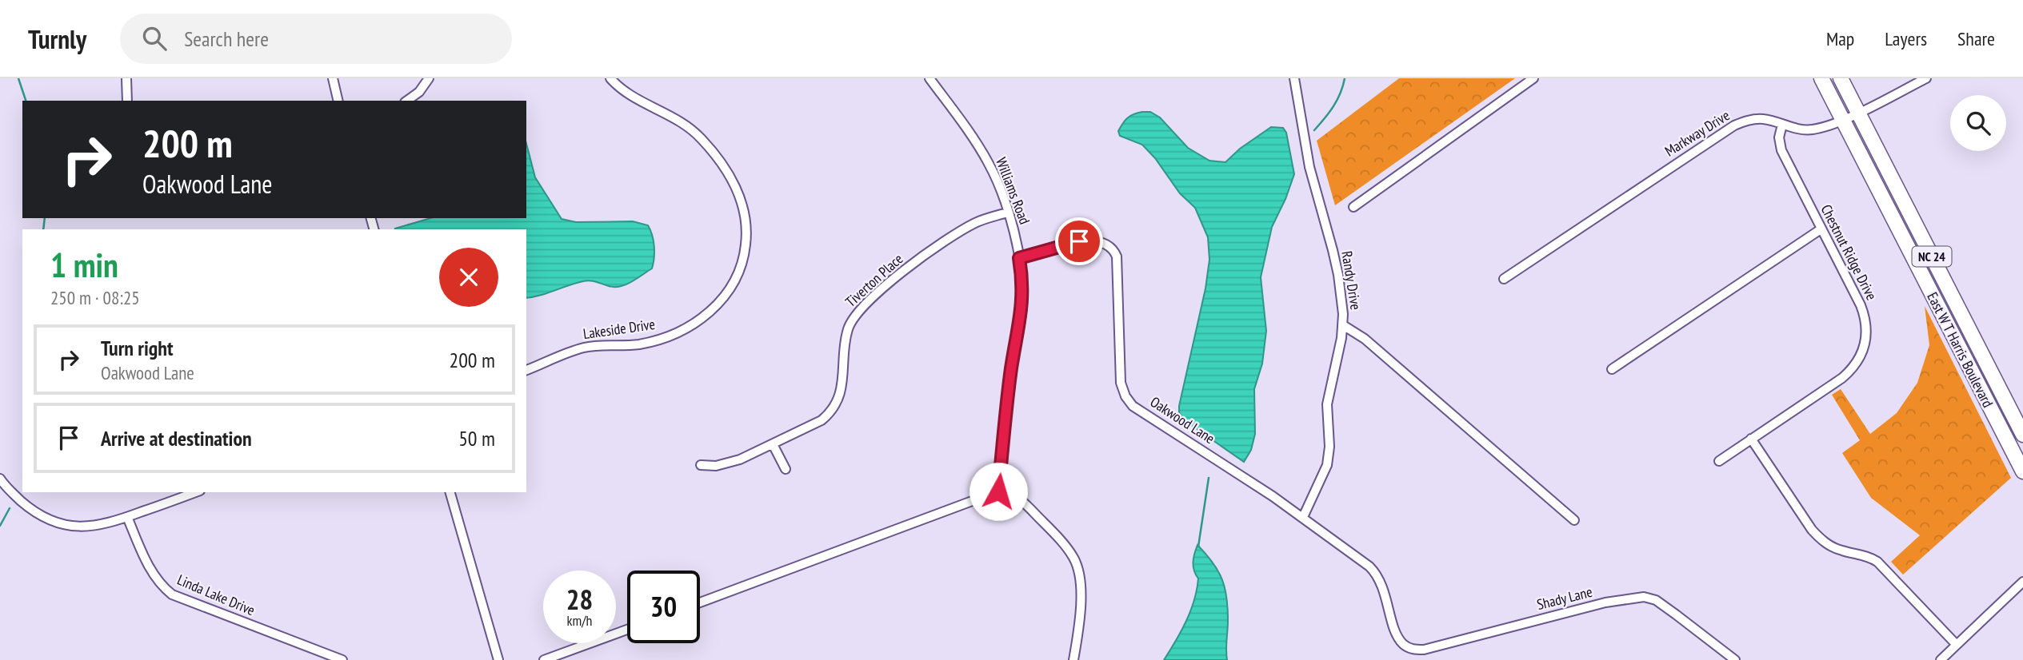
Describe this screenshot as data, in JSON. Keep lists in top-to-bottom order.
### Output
{
  "streets": {
    "main road": ["NC 24", "East W T Harris Boulevard"],
    "street": [
      "Markway Drive",
      "Williams Road",
      "Chestnut Ridge Drive",
      "Tiverton Place",
      "Randy Drive",
      "Lakeside Drive",
      "Oakwood Lane",
      "Linda Lake Drive",
      "Shady Lane"
    ]
  },
  "crossings": [
    ["Markway Drive", "Chestnut Ridge Drive"],
    ["Markway Drive", "East W T Harris Boulevard"],
    ["Williams Road", "Tiverton Place"],
    ["Williams Road", "Oakwood Lane"],
    ["Randy Drive", "Oakwood Lane"],
    ["Oakwood Lane", "Shady Lane"]
  ],
  "page": {
    "header": "Turnly",
    "search": "Search here",
    "nav": ["Map", "Layers", "Share"],
    "turn": ["200 m", "Oakwood Lane"],
    "heading": ["1 min", "250 m · 08:25"],
    "list": [
      {
        "name": "Turn right",
        "note": "Oakwood Lane",
        "value": "200 m"
      },
      {
        "name": "Arrive at destination",
        "value": "50 m"
      }
    ],
    "speed": "28 km/h",
    "limit": "30"
  }
}
